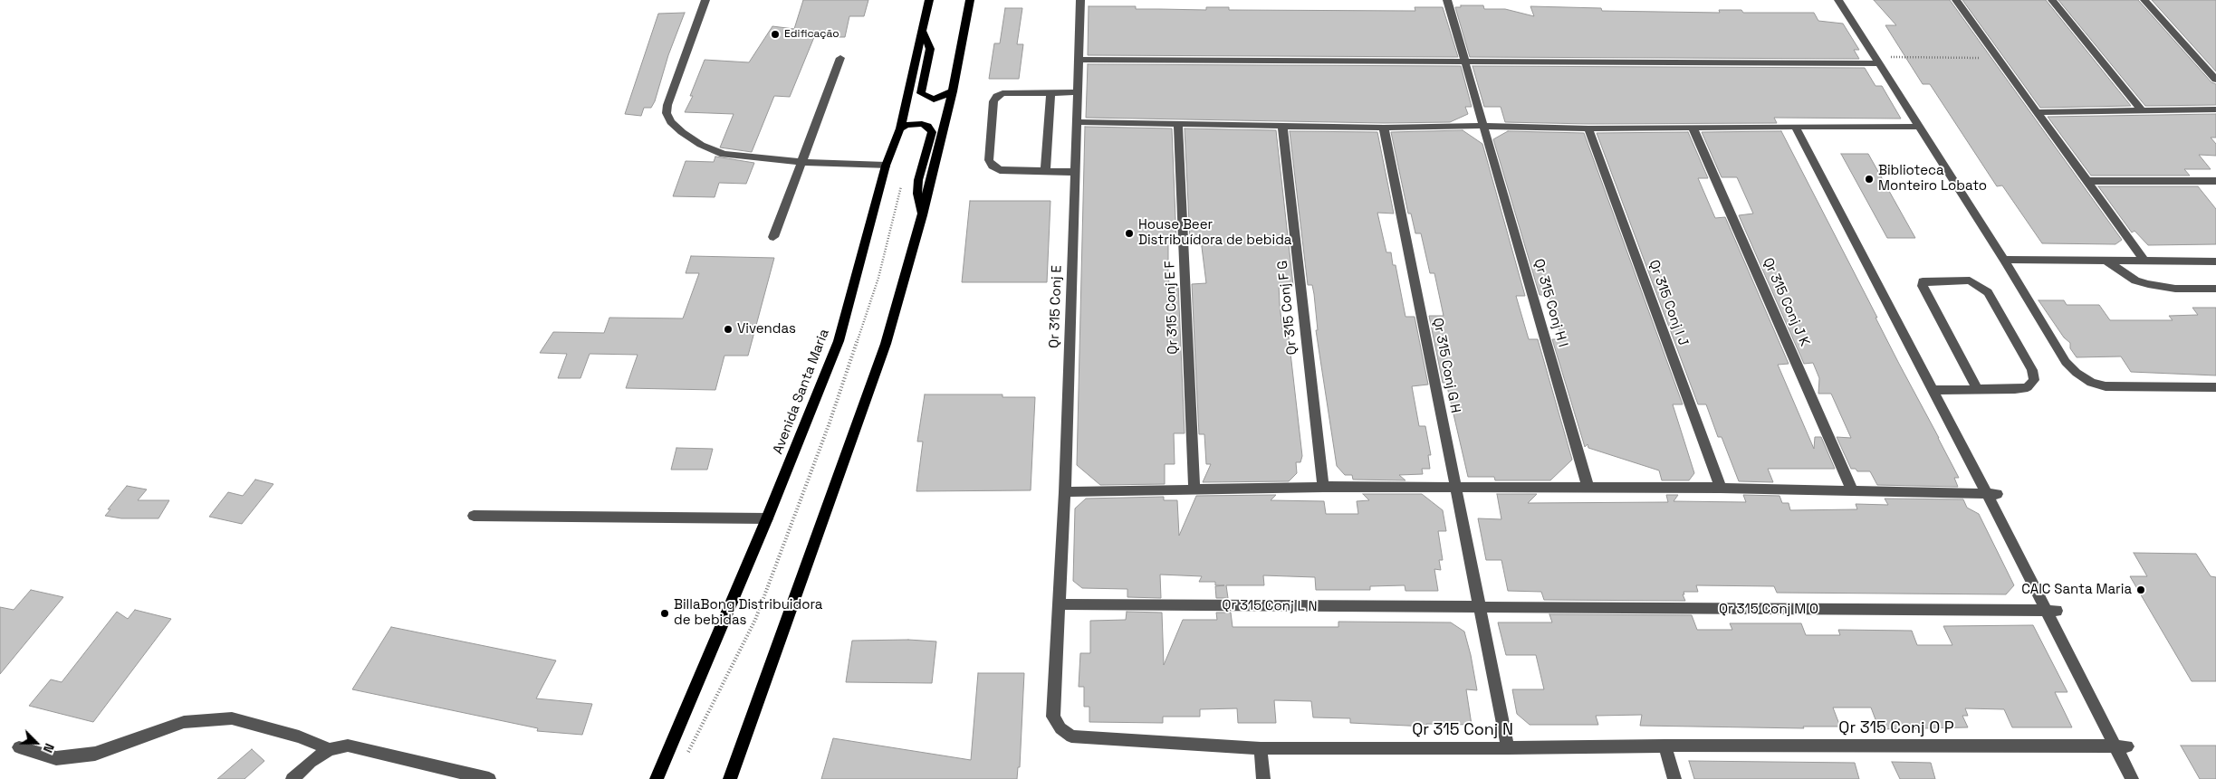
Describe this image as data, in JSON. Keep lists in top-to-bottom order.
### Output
{
  "streets": {
    "main road": ["Avenida Santa Maria"],
    "street": [
      "Qr 315 Conj J K",
      "Qr 315 Conj H I",
      "Qr 315 Conj I J",
      "Qr 315 Conj E",
      "Qr 315 Conj E F",
      "Qr 315 Conj F G",
      "Qr 315 Conj G H",
      "Qr 315 Conj L N",
      "Qr 315 Conj M O",
      "Qr 315 Conj O P",
      "Qr 315 Conj N"
    ]
  },
  "crossings": [
    ["Qr 315 Conj E", "Qr 315 Conj L N"],
    ["Qr 315 Conj E", "Qr 315 Conj N"],
    ["Qr 315 Conj G H", "Qr 315 Conj L N"],
    ["Qr 315 Conj G H", "Qr 315 Conj M O"],
    ["Qr 315 Conj G H", "Qr 315 Conj N"],
    ["Qr 315 Conj L N", "Qr 315 Conj M O"],
    ["Qr 315 Conj L N", "Qr 315 Conj N"],
    ["Qr 315 Conj O P", "Qr 315 Conj N"]
  ],
  "places": [
    "Edificação",
    "Biblioteca Monteiro Lobato",
    "House Beer Distribuídora de bebida",
    "Vivendas",
    "CAIC Santa Maria",
    "BillaBong Distribuidora de bebidas"
  ],
  "north": "bottom right"
}
